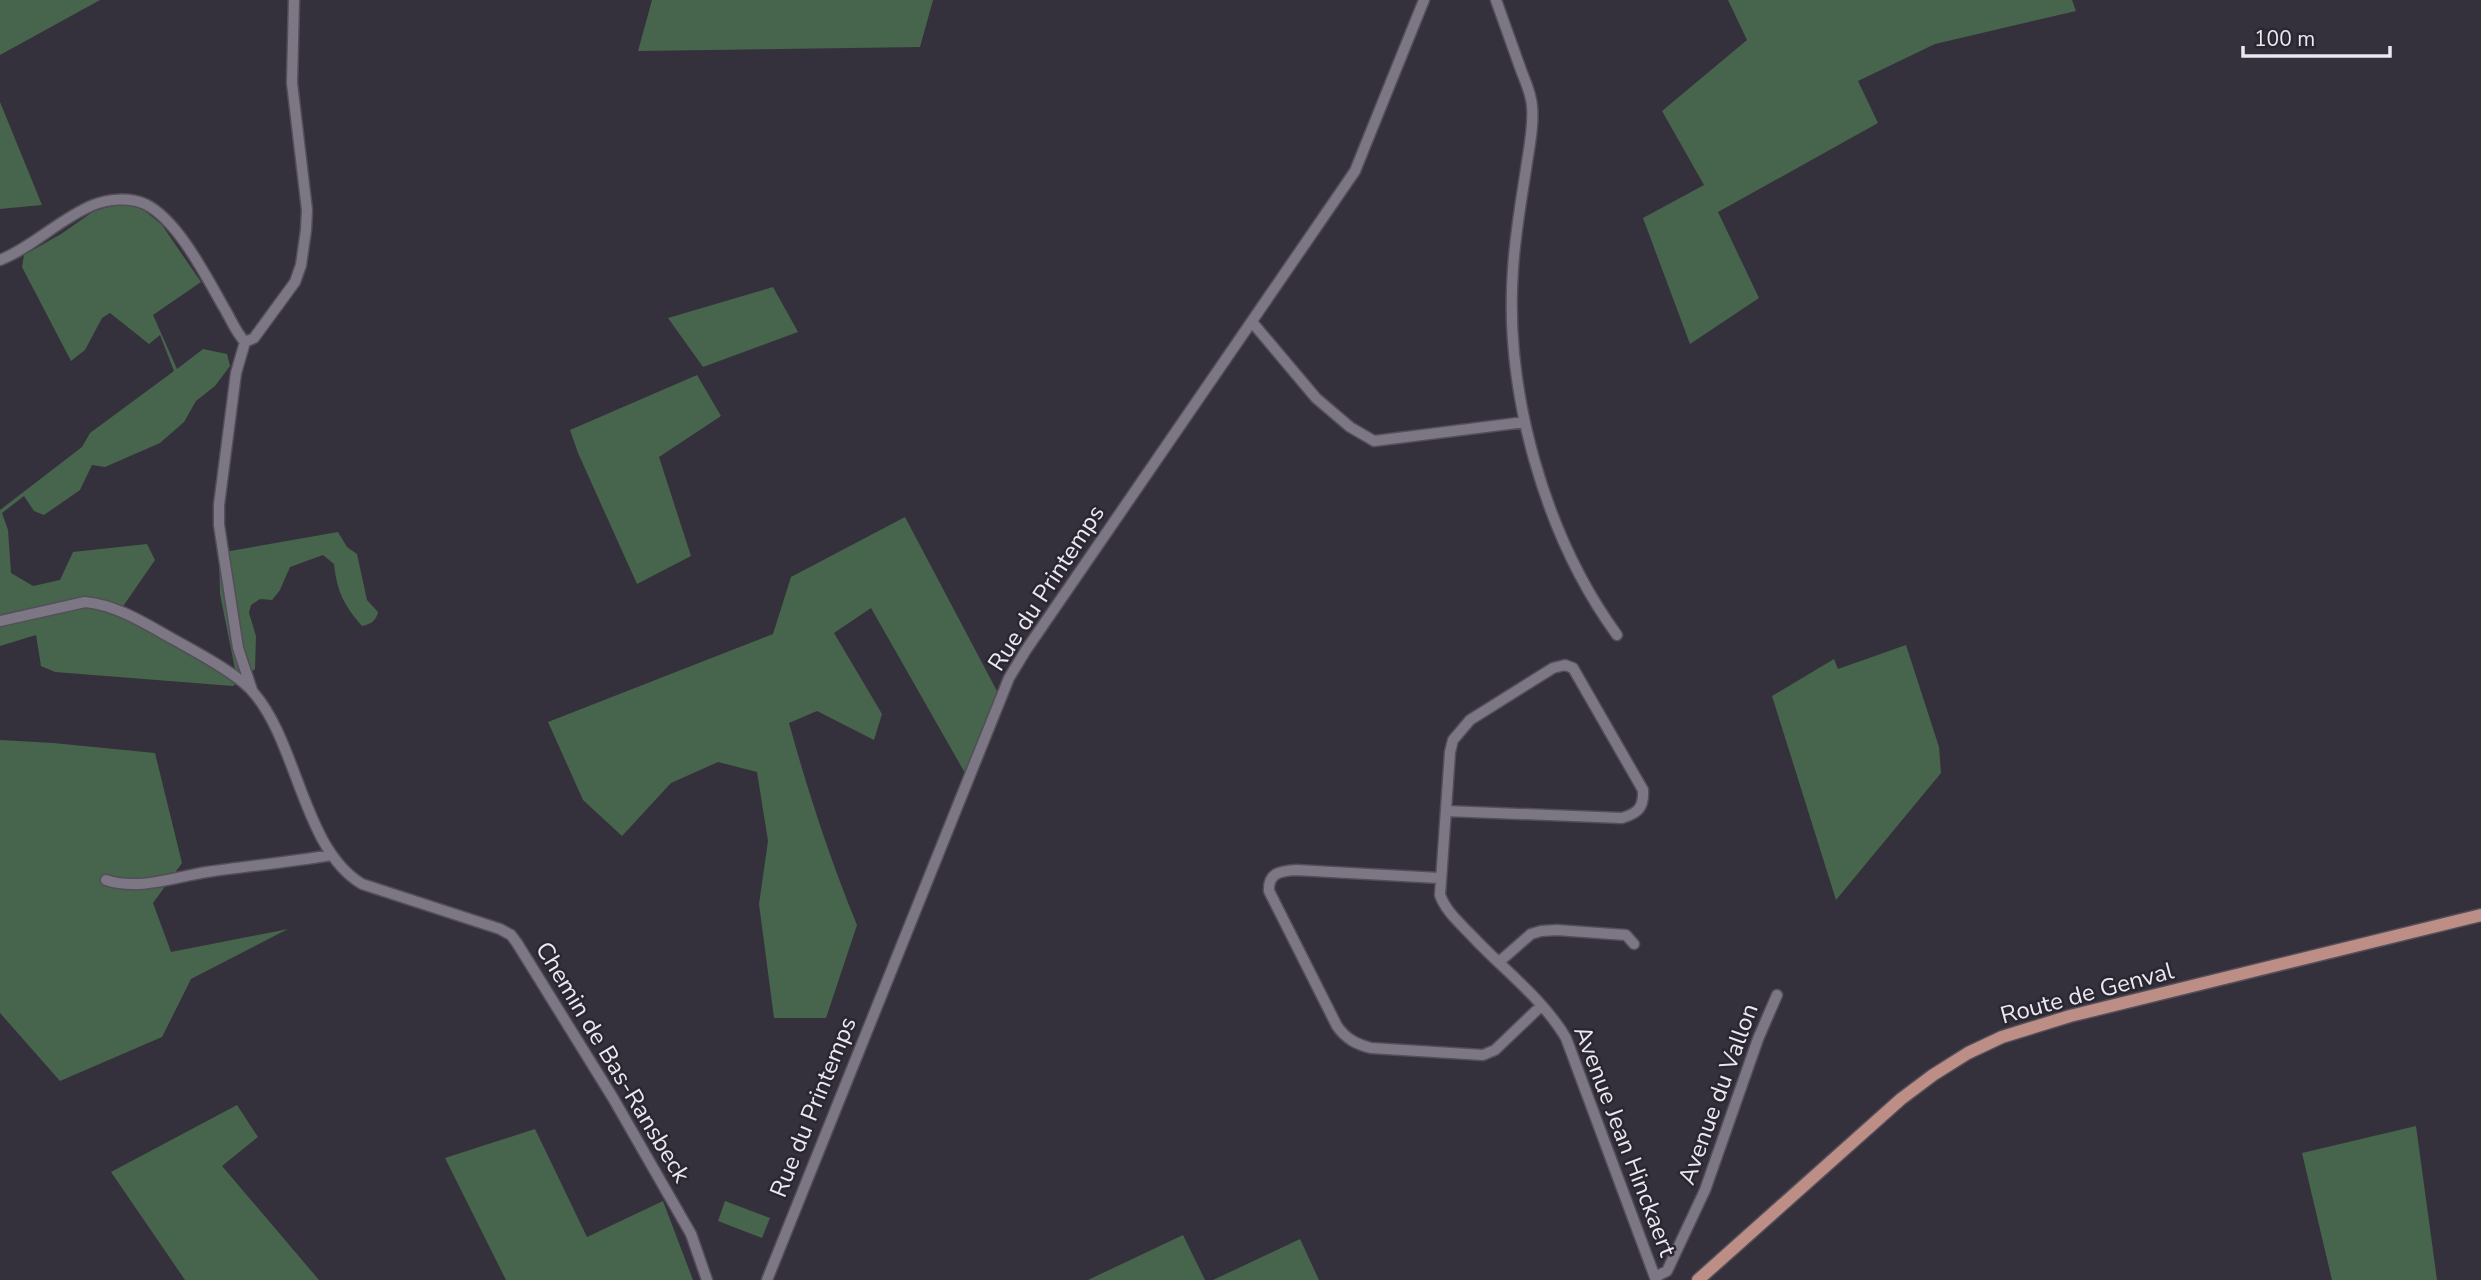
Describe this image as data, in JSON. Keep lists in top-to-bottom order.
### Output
{
  "streets": {
    "main road": ["Route de Genval"],
    "street": [
      "Rue du Printemps",
      "Chemin de Bas-Ransbeck",
      "Avenue du Vallon",
      "Avenue Jean Hinckaert"
    ]
  },
  "crossings": [
    ["Avenue du Vallon", "Avenue Jean Hinckaert"]
  ],
  "scale_bar": "100 m"
}
